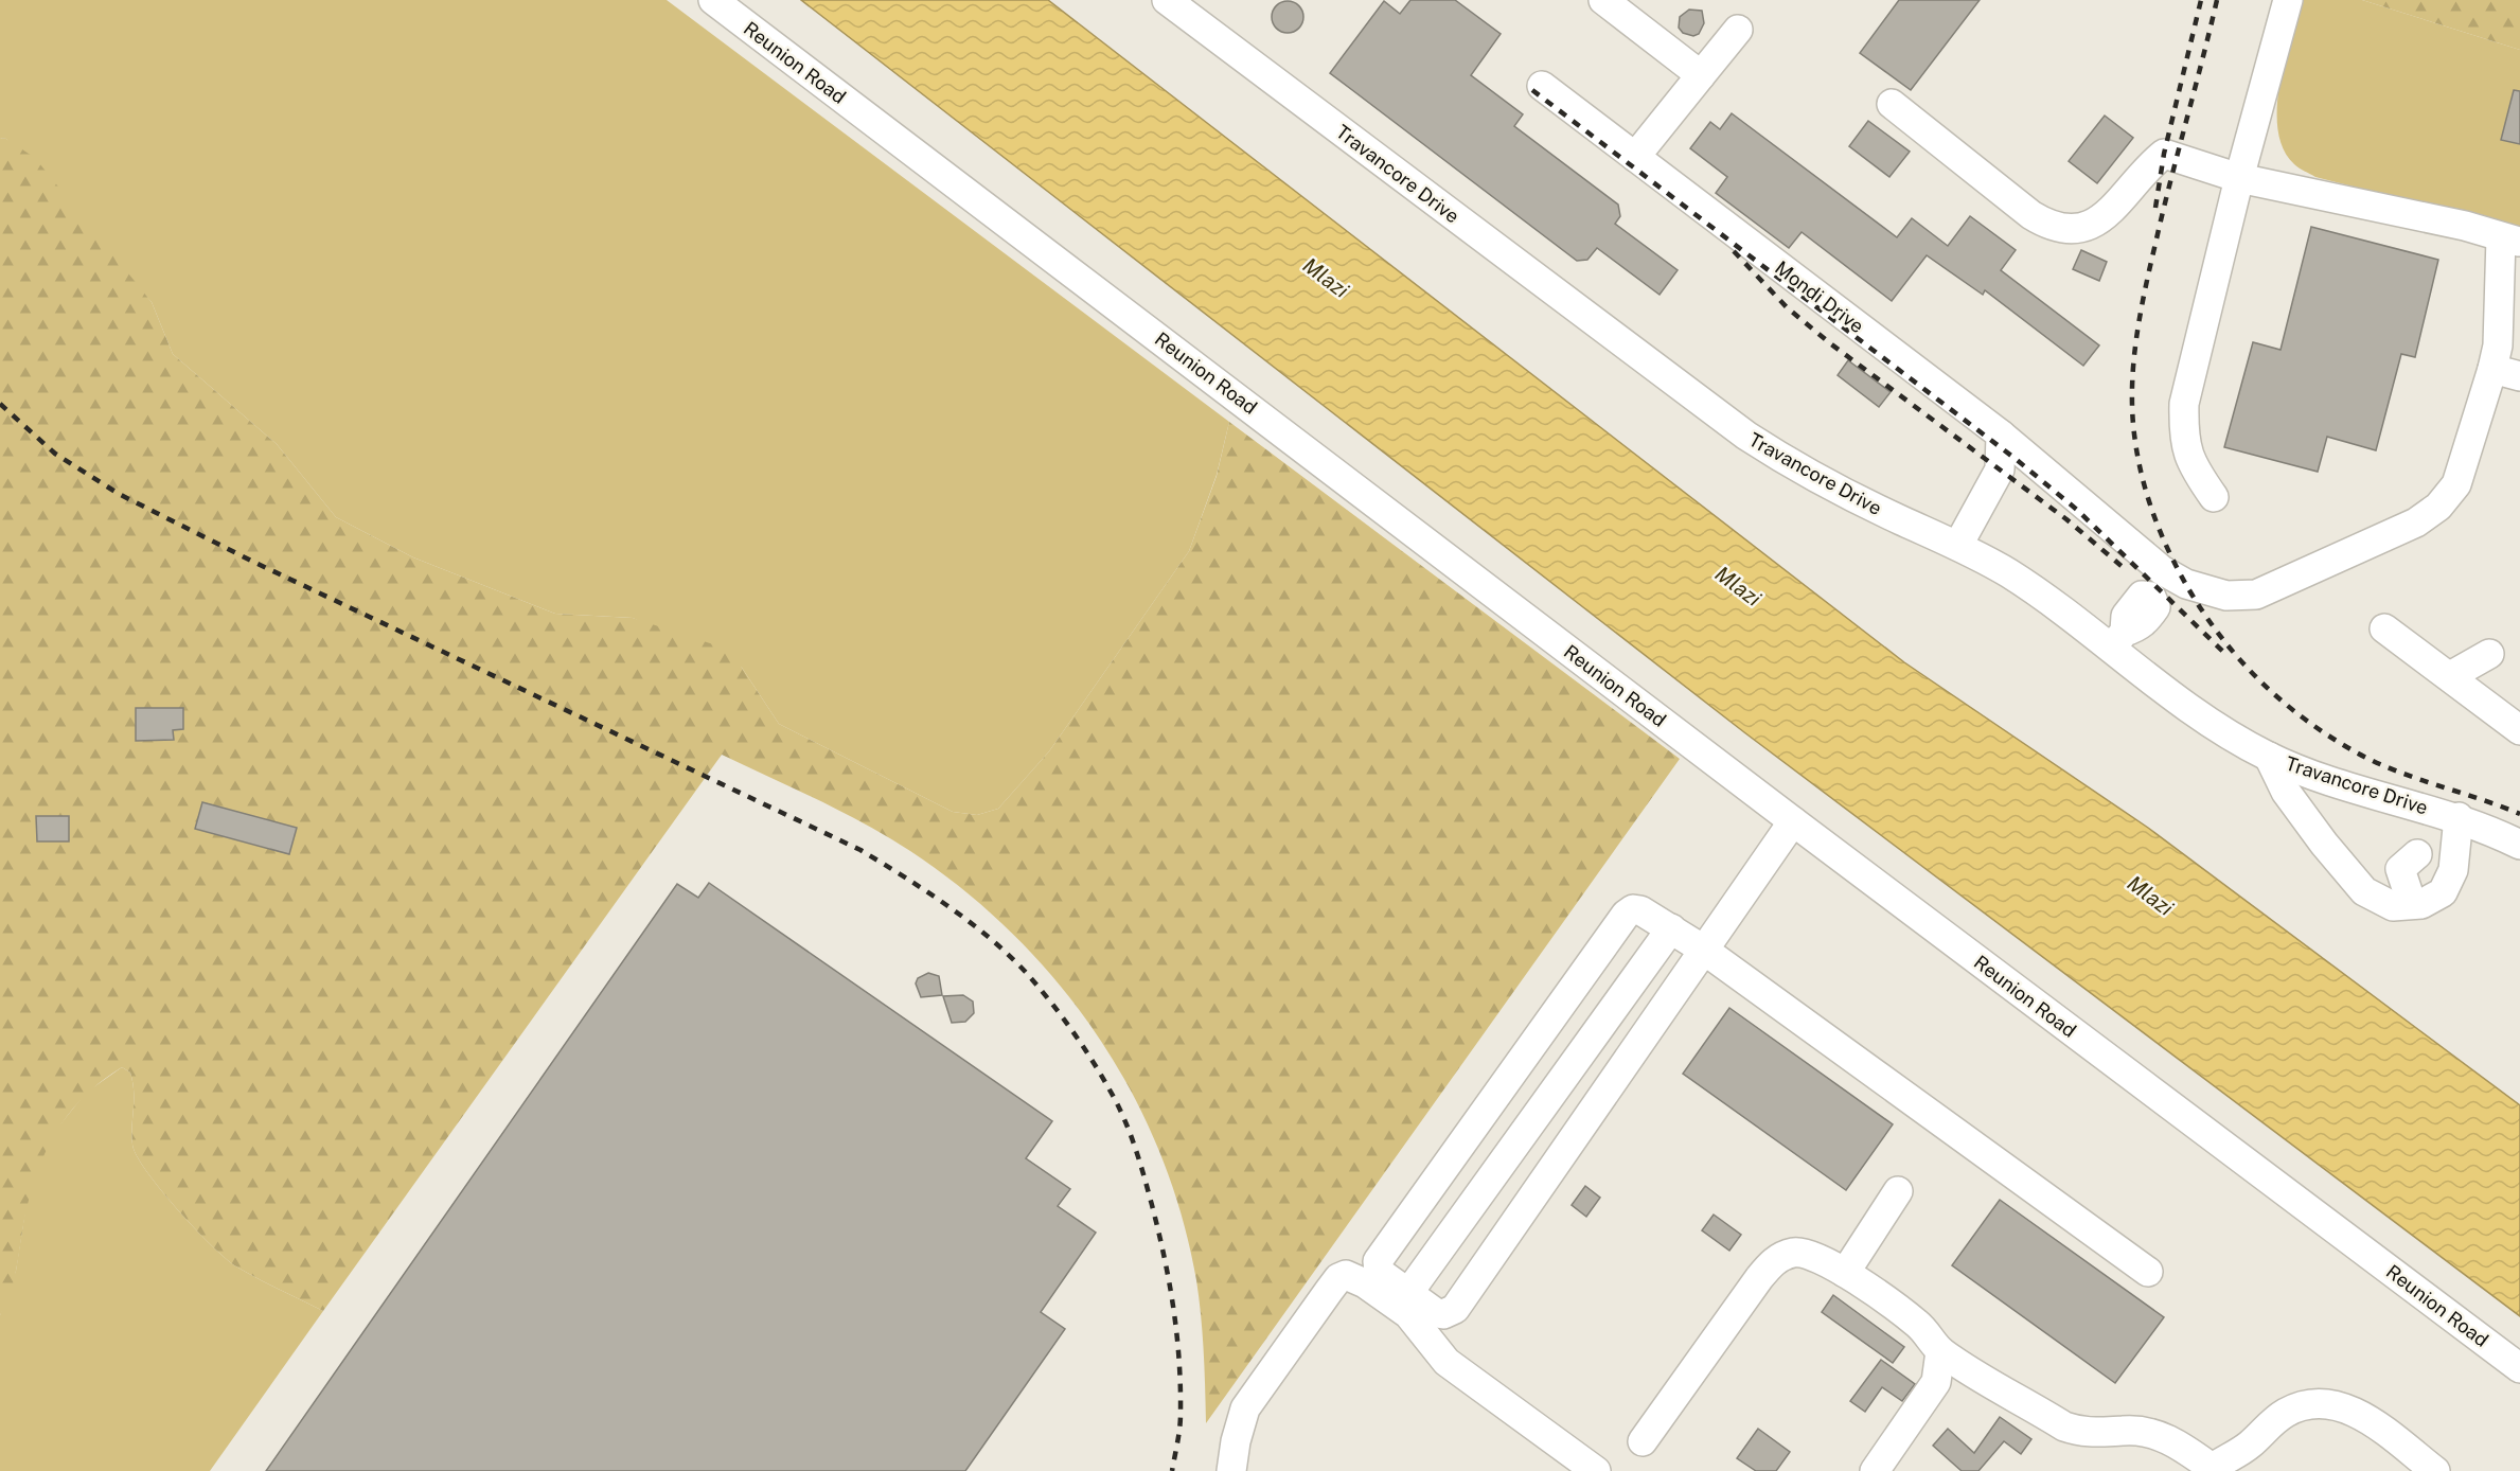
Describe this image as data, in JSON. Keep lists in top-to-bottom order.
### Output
{
  "streets": {
    "street": ["Reunion Road", "Travancore Drive", "Mondi Drive"]
  },
  "water": ["Mlazi"]
}
